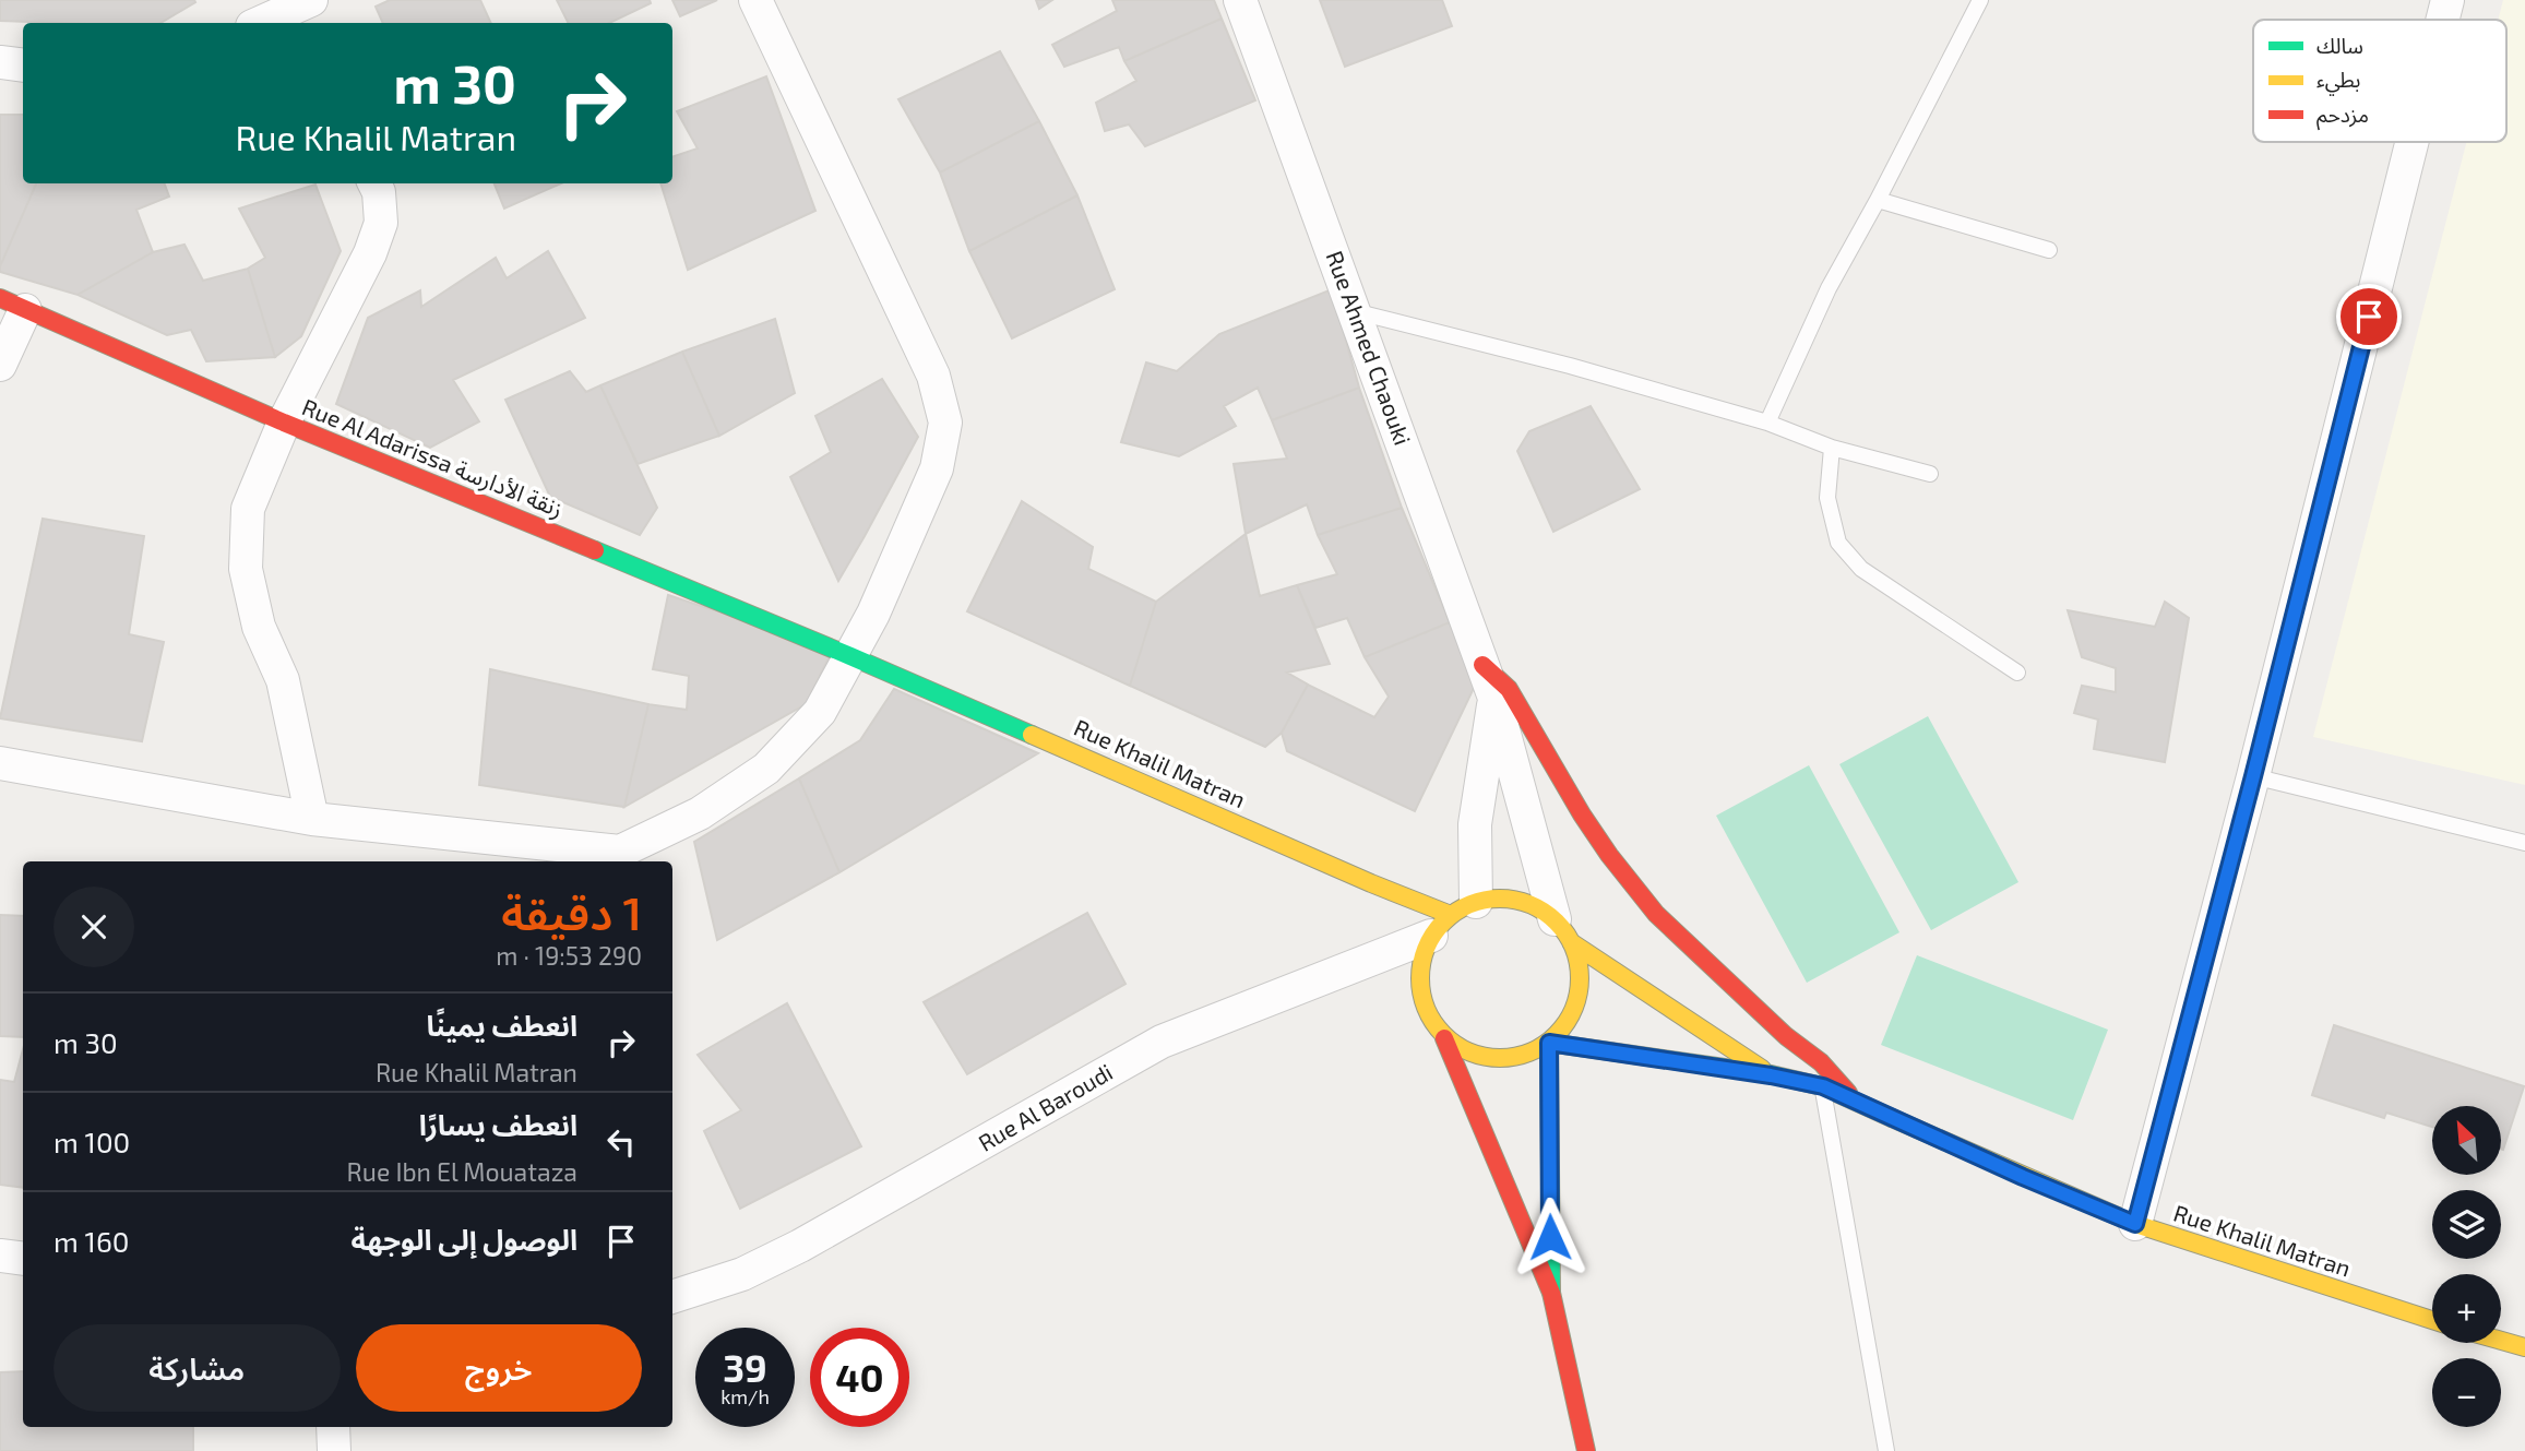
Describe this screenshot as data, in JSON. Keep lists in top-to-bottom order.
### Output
{
  "streets": {
    "street": [
      "Rue Ahmed Chaouki",
      "Rue Al Adarissa زنقة الأدارسة",
      "Rue Khalil Matran",
      "Rue Al Baroudi"
    ]
  },
  "crossings": [
    ["Rue Ahmed Chaouki", "Rue Khalil Matran"],
    ["Rue Ahmed Chaouki", "Rue Al Baroudi"],
    ["Rue Al Adarissa زنقة الأدارسة", "Rue Khalil Matran"],
    ["Rue Khalil Matran", "Rue Al Baroudi"]
  ],
  "legend": ["سالك", "بطيء", "مزدحم"],
  "north": "top left",
  "page": {
    "turn": ["30 m", "Rue Khalil Matran"],
    "heading": ["1 دقيقة", "290 m · 19:53"],
    "list": [
      {
        "name": "انعطف يمينًا",
        "note": "Rue Khalil Matran",
        "value": "30 m"
      },
      {
        "name": "انعطف يسارًا",
        "note": "Rue Ibn El Mouataza",
        "value": "100 m"
      },
      {
        "name": "الوصول إلى الوجهة",
        "value": "160 m"
      }
    ],
    "map_buttons": ["+", "−"],
    "buttons": ["خروج", "مشاركة"],
    "speed": "39 km/h",
    "limit": "40"
  }
}
